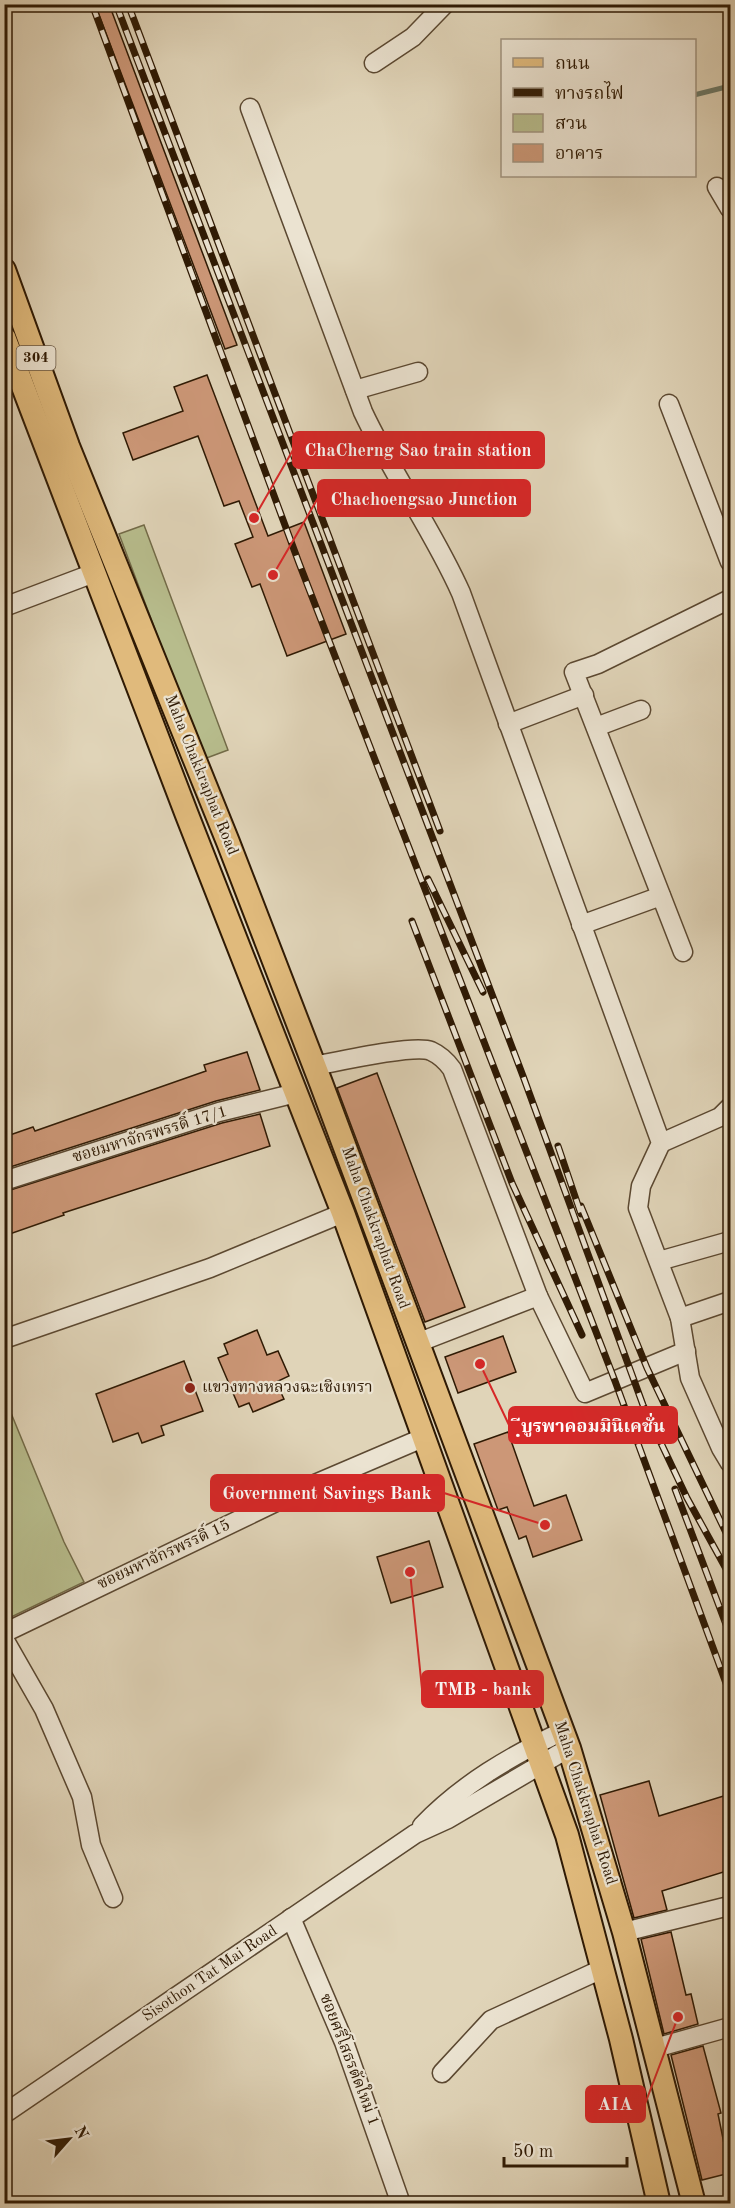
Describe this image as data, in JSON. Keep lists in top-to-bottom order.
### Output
{
  "streets": {
    "main road": ["304", "Maha Chakkraphat Road"],
    "street": [
      "ซอยมหาจักรพรรดิ์ 17/1",
      "ซอยมหาจักรพรรดิ์ 15",
      "Sisothon Tat Mai Road",
      "ซอยศรีโสธรตัดใหม่ 1"
    ]
  },
  "crossings": [
    ["Maha Chakkraphat Road", "ซอยมหาจักรพรรดิ์ 17/1"],
    ["Maha Chakkraphat Road", "ซอยมหาจักรพรรดิ์ 15"],
    ["Maha Chakkraphat Road", "Sisothon Tat Mai Road"],
    ["Sisothon Tat Mai Road", "ซอยศรีโสธรตัดใหม่ 1"]
  ],
  "places": [
    "ChaCherng Sao train station",
    "Chachoengsao Junction",
    "ฺีบูรพาคอมมินิเคชั่น",
    "แขวงทางหลวงฉะเชิงเทรา",
    "Government Savings Bank",
    "TMB - bank",
    "AIA"
  ],
  "legend": [
    "ถนน",
    "ทางรถไฟ",
    "สวน",
    "อาคาร"
  ],
  "scale_bar": "50 m",
  "north": "top right"
}
